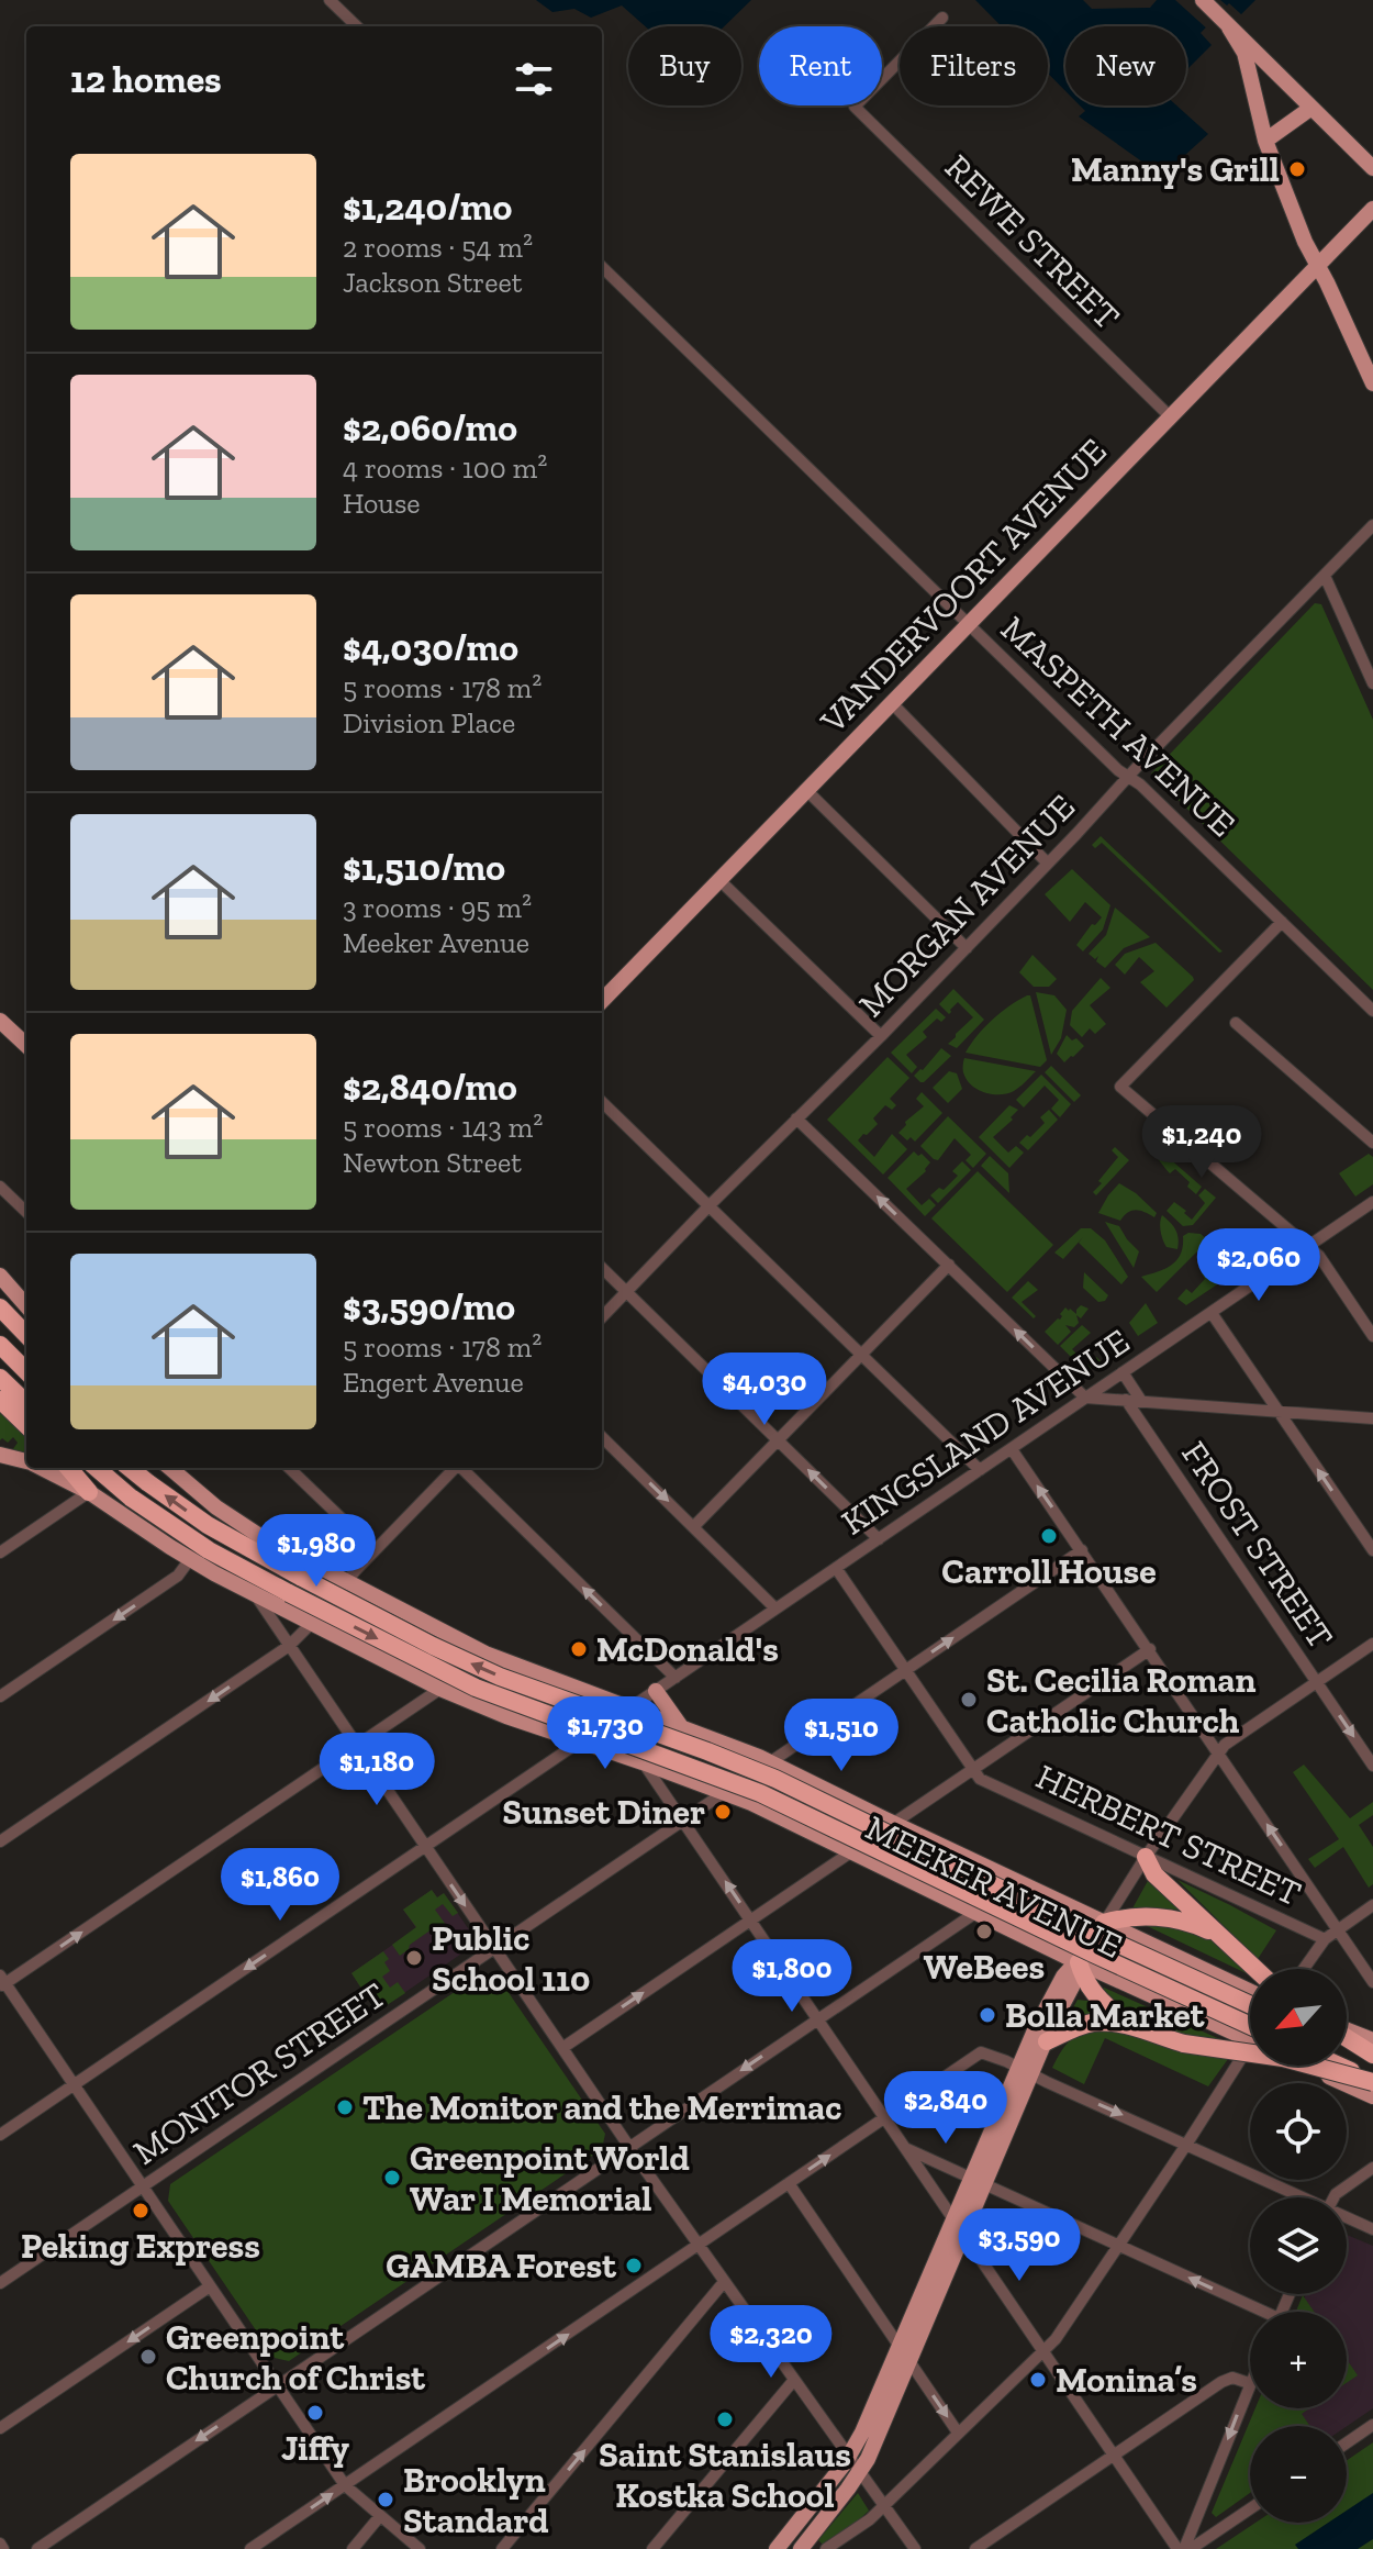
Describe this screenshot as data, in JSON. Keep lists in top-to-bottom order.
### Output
{
  "streets": {
    "main road": ["VANDERVOORT AVENUE", "MEEKER AVENUE"],
    "street": [
      "REWE STREET",
      "MASPETH AVENUE",
      "MORGAN AVENUE",
      "KINGSLAND AVENUE",
      "FROST STREET",
      "HERBERT STREET",
      "MONITOR STREET"
    ]
  },
  "crossings": [
    ["REWE STREET", "VANDERVOORT AVENUE"],
    ["VANDERVOORT AVENUE", "MASPETH AVENUE"],
    ["MASPETH AVENUE", "MORGAN AVENUE"],
    ["KINGSLAND AVENUE", "HERBERT STREET"],
    ["KINGSLAND AVENUE", "MEEKER AVENUE"],
    ["MEEKER AVENUE", "MONITOR STREET"]
  ],
  "places": [
    "Manny's Grill",
    "Carroll House",
    "McDonald's",
    "St. Cecilia Roman Catholic Church",
    "Sunset Diner",
    "WeBees",
    "Public School 110",
    "Bolla Market",
    "The Monitor and the Merrimac",
    "Greenpoint World War I Memorial",
    "Peking Express",
    "GAMBA Forest",
    "Greenpoint Church of Christ",
    "Monina’s",
    "Jiffy",
    "Saint Stanislaus Kostka School",
    "Brooklyn Standard"
  ],
  "north": "bottom left",
  "page": {
    "chip": [
      "Buy",
      "Rent",
      "Filters",
      "New"
    ],
    "heading": "12 homes",
    "list": [
      {
        "name": "$1,240/mo",
        "note": "2 rooms · 54 m² · Jackson Street"
      },
      {
        "name": "$2,060/mo",
        "note": "4 rooms · 100 m² · House"
      },
      {
        "name": "$4,030/mo",
        "note": "5 rooms · 178 m² · Division Place"
      },
      {
        "name": "$1,510/mo",
        "note": "3 rooms · 95 m² · Meeker Avenue"
      },
      {
        "name": "$2,840/mo",
        "note": "5 rooms · 143 m² · Newton Street"
      },
      {
        "name": "$3,590/mo",
        "note": "5 rooms · 178 m² · Engert Avenue"
      }
    ],
    "price": [
      "$1,240",
      "$2,060",
      "$4,030",
      "$1,980",
      "$1,730",
      "$1,510",
      "$1,180",
      "$1,860",
      "$1,800",
      "$2,840",
      "$3,590",
      "$2,320"
    ],
    "map_buttons": ["+", "−"]
  }
}
